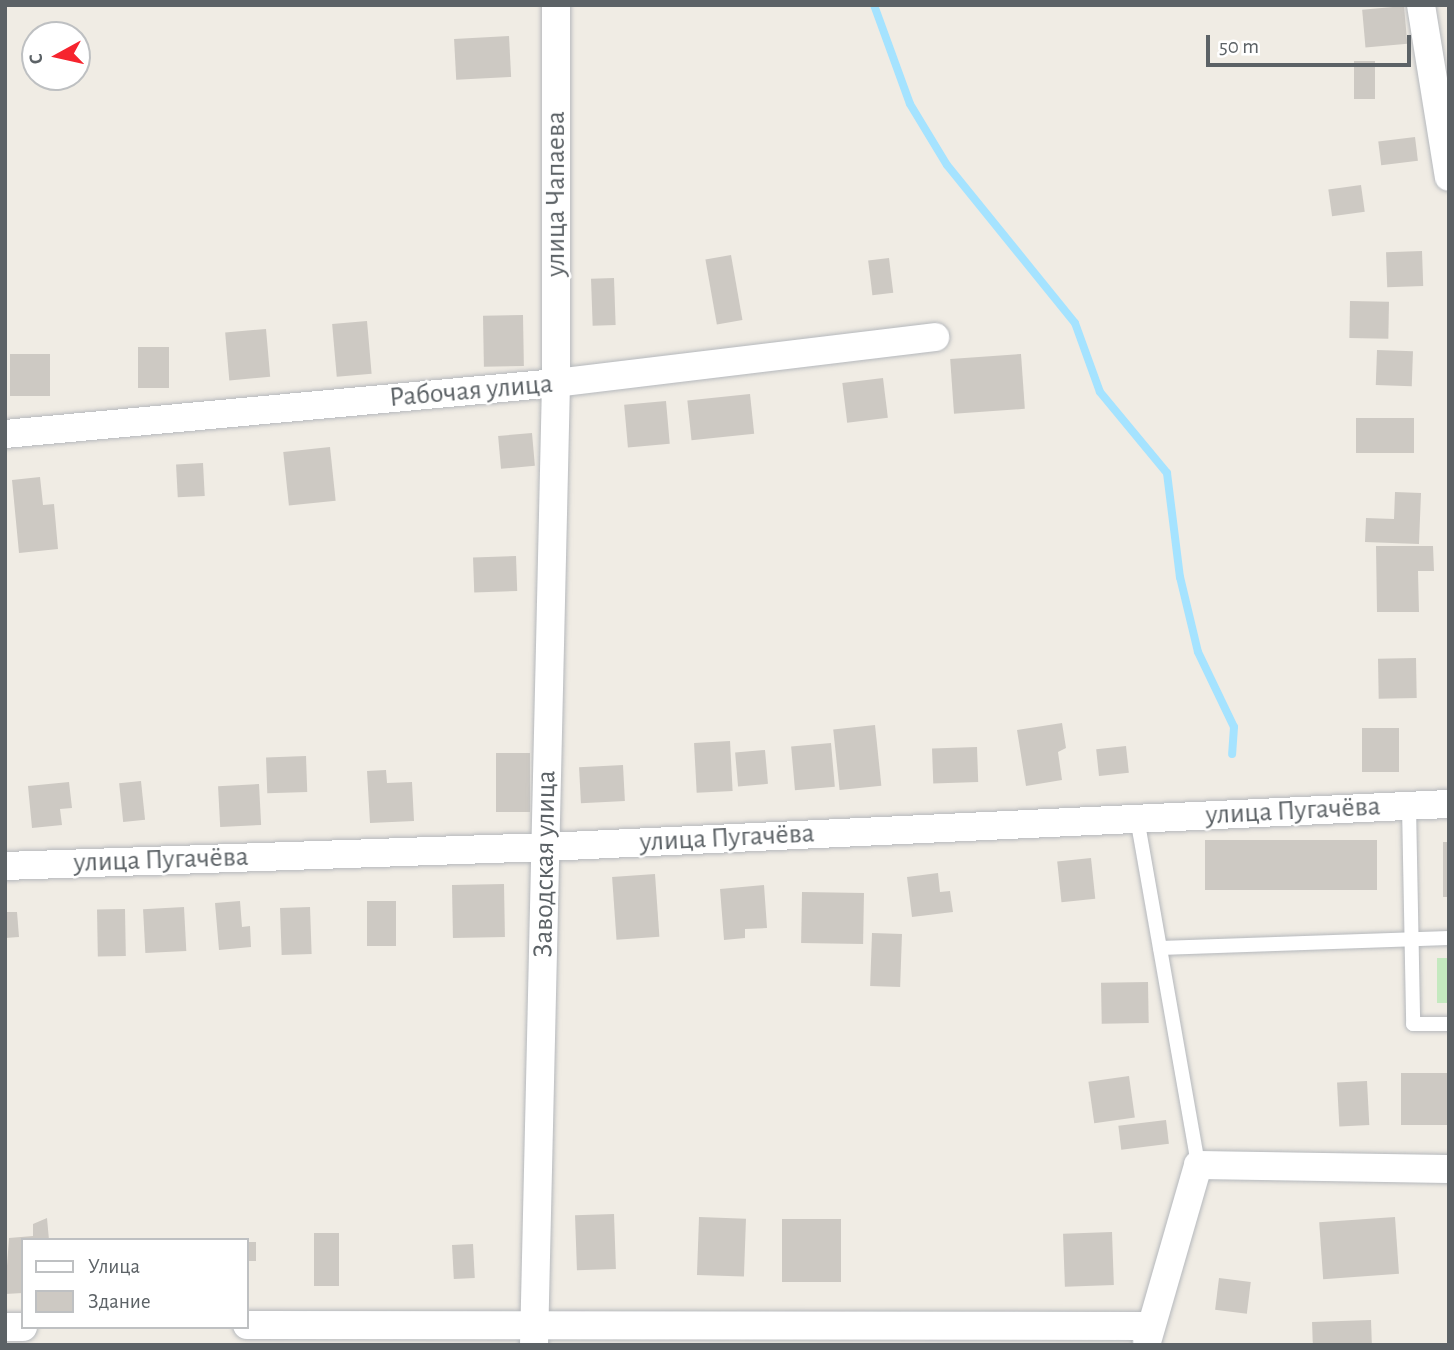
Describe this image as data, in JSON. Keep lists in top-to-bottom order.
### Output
{
  "streets": {
    "street": [
      "улица Чапаева",
      "Рабочая улица",
      "улица Пугачёва",
      "Заводская улица"
    ]
  },
  "crossings": [
    ["улица Чапаева", "Рабочая улица"],
    ["улица Чапаева", "Заводская улица"],
    ["Рабочая улица", "Заводская улица"],
    ["улица Пугачёва", "Заводская улица"]
  ],
  "legend": ["Улица", "Здание"],
  "scale_bar": "50 m",
  "north": "left"
}
